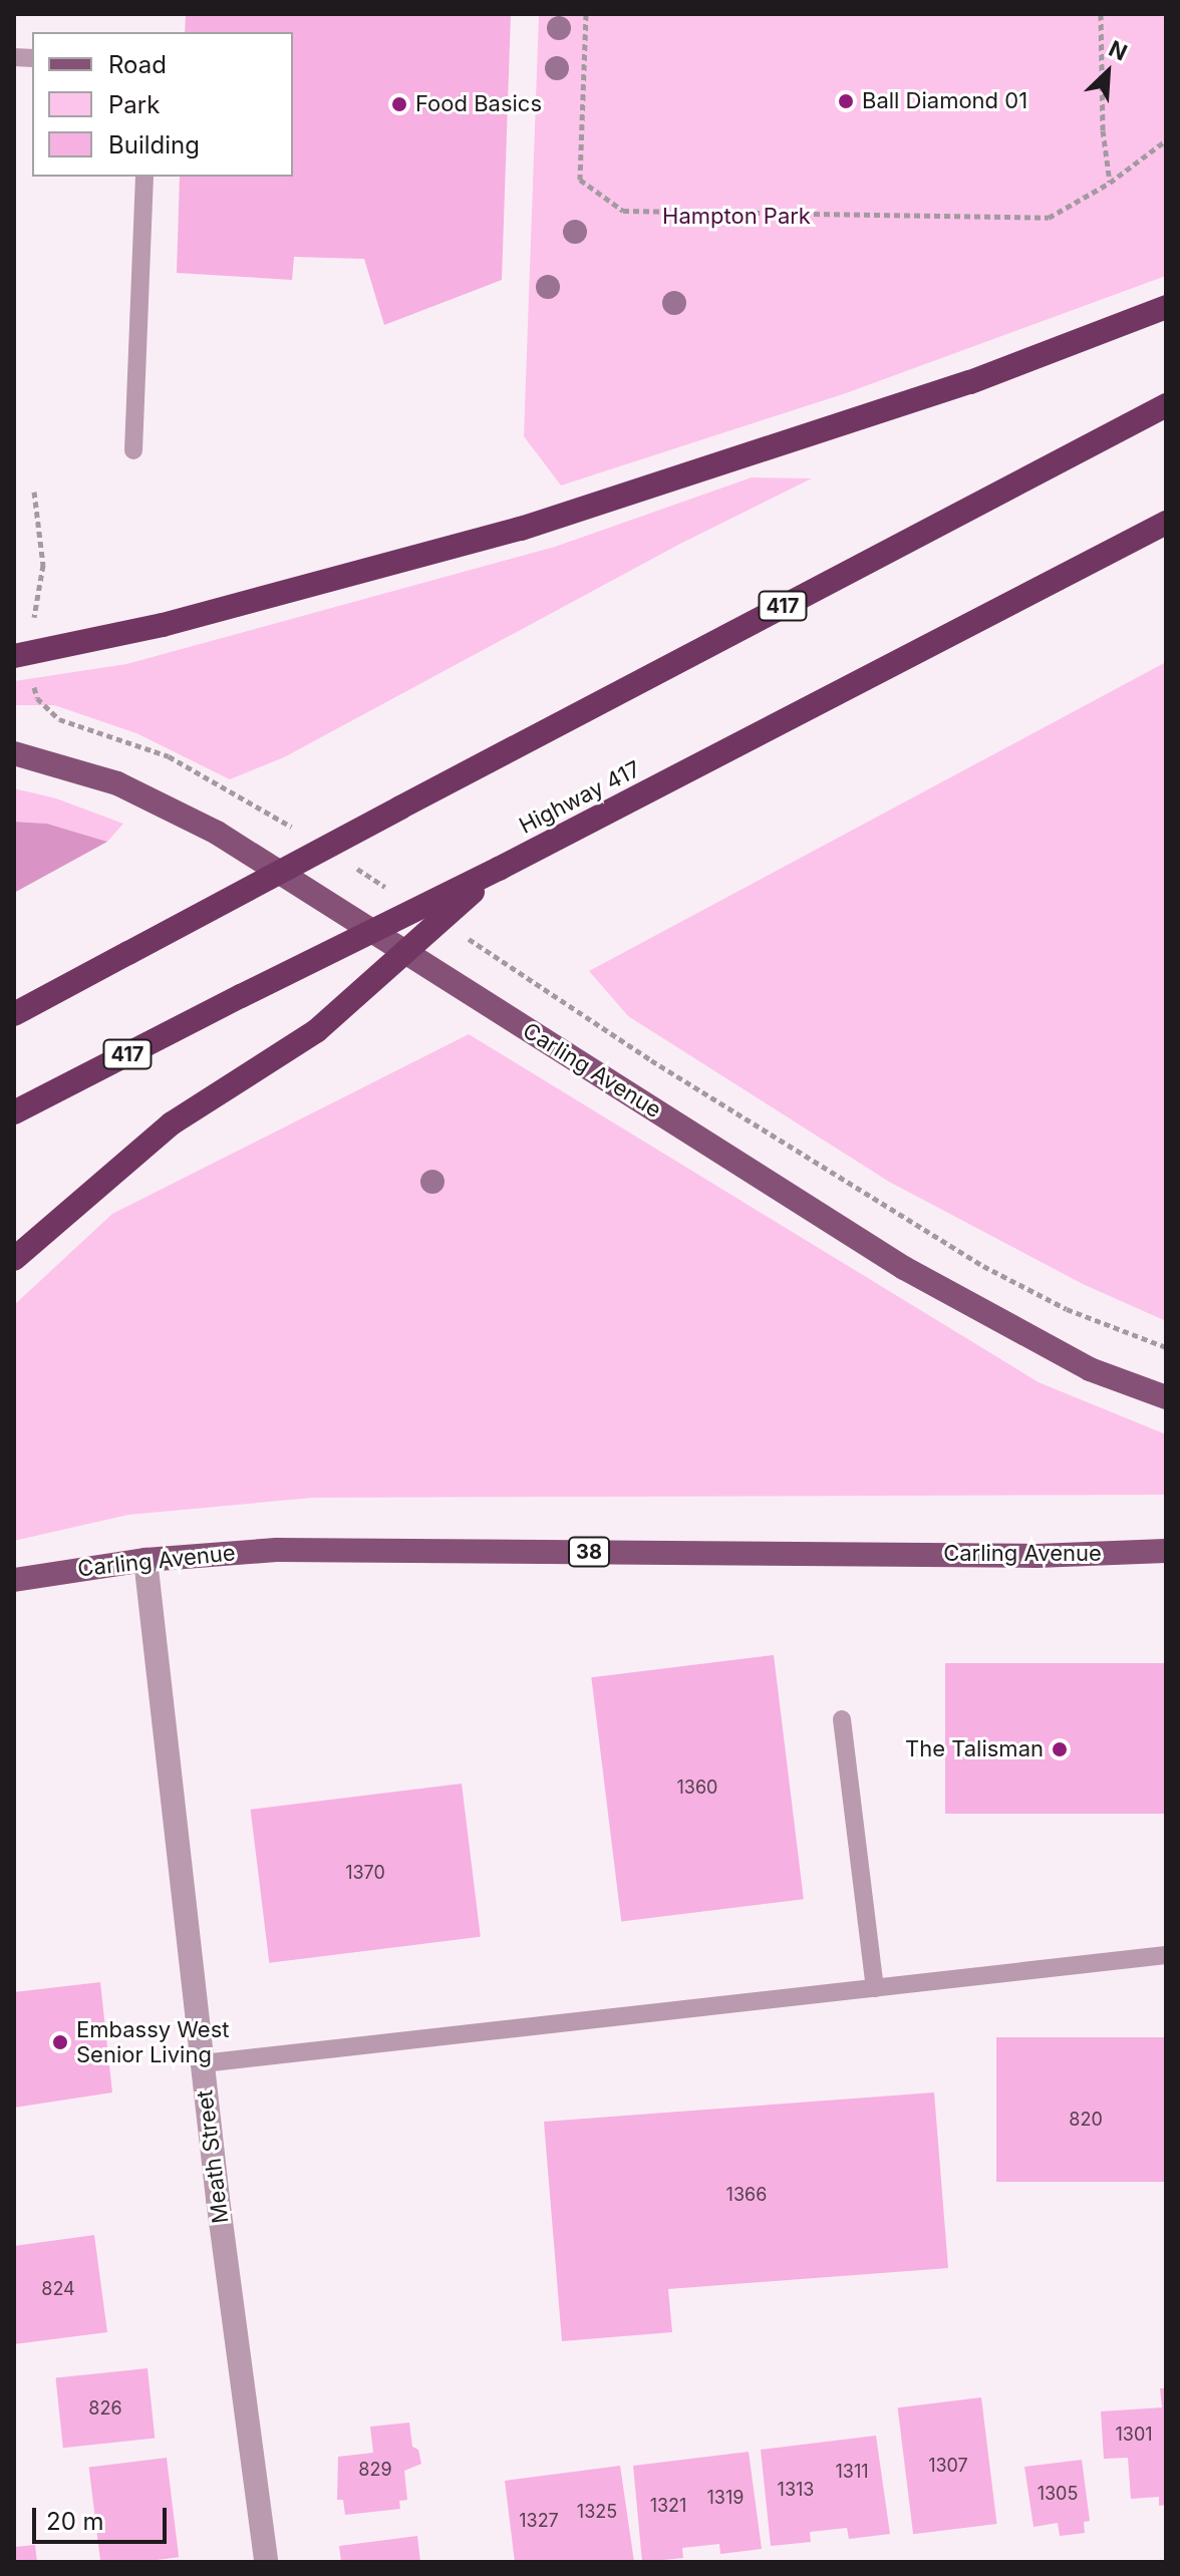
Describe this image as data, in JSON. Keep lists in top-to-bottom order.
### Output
{
  "streets": {
    "highway": ["417", "Highway 417"],
    "main road": ["Carling Avenue", "38"],
    "street": ["Meath Street"]
  },
  "crossings": [
    ["Carling Avenue", "Meath Street"]
  ],
  "parks": ["Hampton Park"],
  "places": [
    "Ball Diamond 01",
    "Food Basics",
    "The Talisman",
    "Embassy West Senior Living"
  ],
  "house_numbers": [
    "1360",
    "1370",
    "820",
    "1366",
    "824",
    "826",
    "1301",
    "1307",
    "829",
    "1311",
    "1313",
    "1305",
    "1319",
    "1321",
    "1325",
    "1327"
  ],
  "legend": ["Road", "Park", "Building"],
  "scale_bar": "20 m",
  "north": "top right"
}
